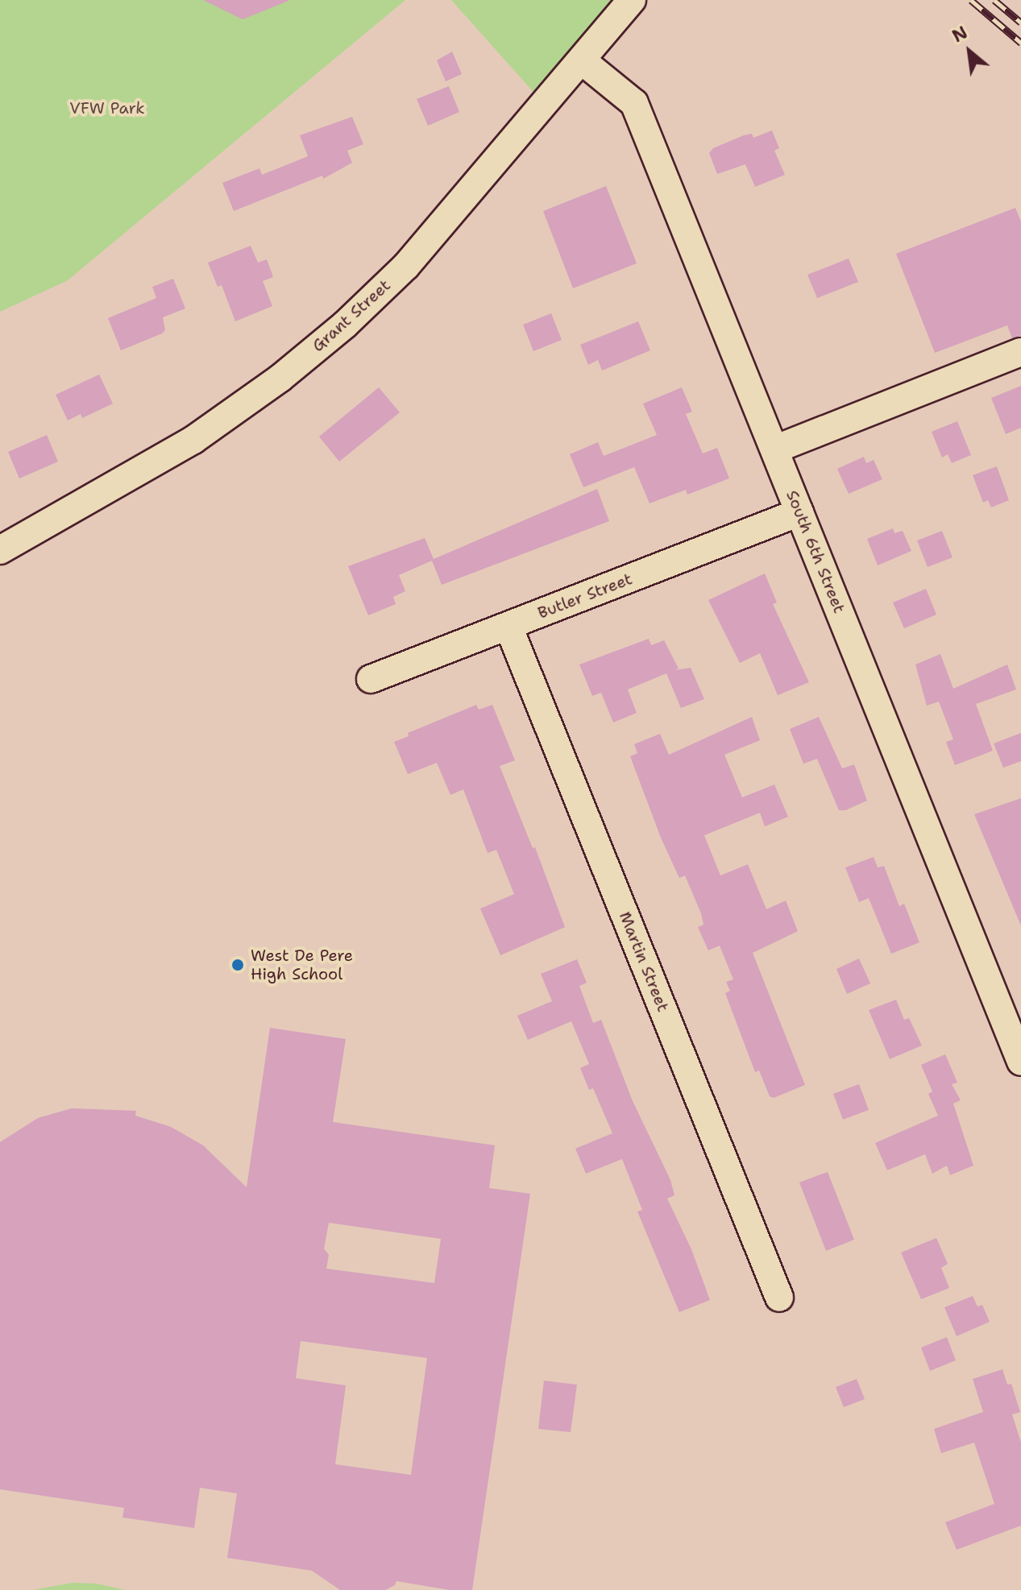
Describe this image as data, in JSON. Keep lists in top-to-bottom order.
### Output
{
  "streets": {
    "street": [
      "Grant Street",
      "South 6th Street",
      "Butler Street",
      "Martin Street"
    ]
  },
  "crossings": [
    ["Grant Street", "South 6th Street"],
    ["South 6th Street", "Butler Street"],
    ["Butler Street", "Martin Street"]
  ],
  "parks": ["VFW Park"],
  "places": ["West De Pere High School"],
  "north": "top left"
}
